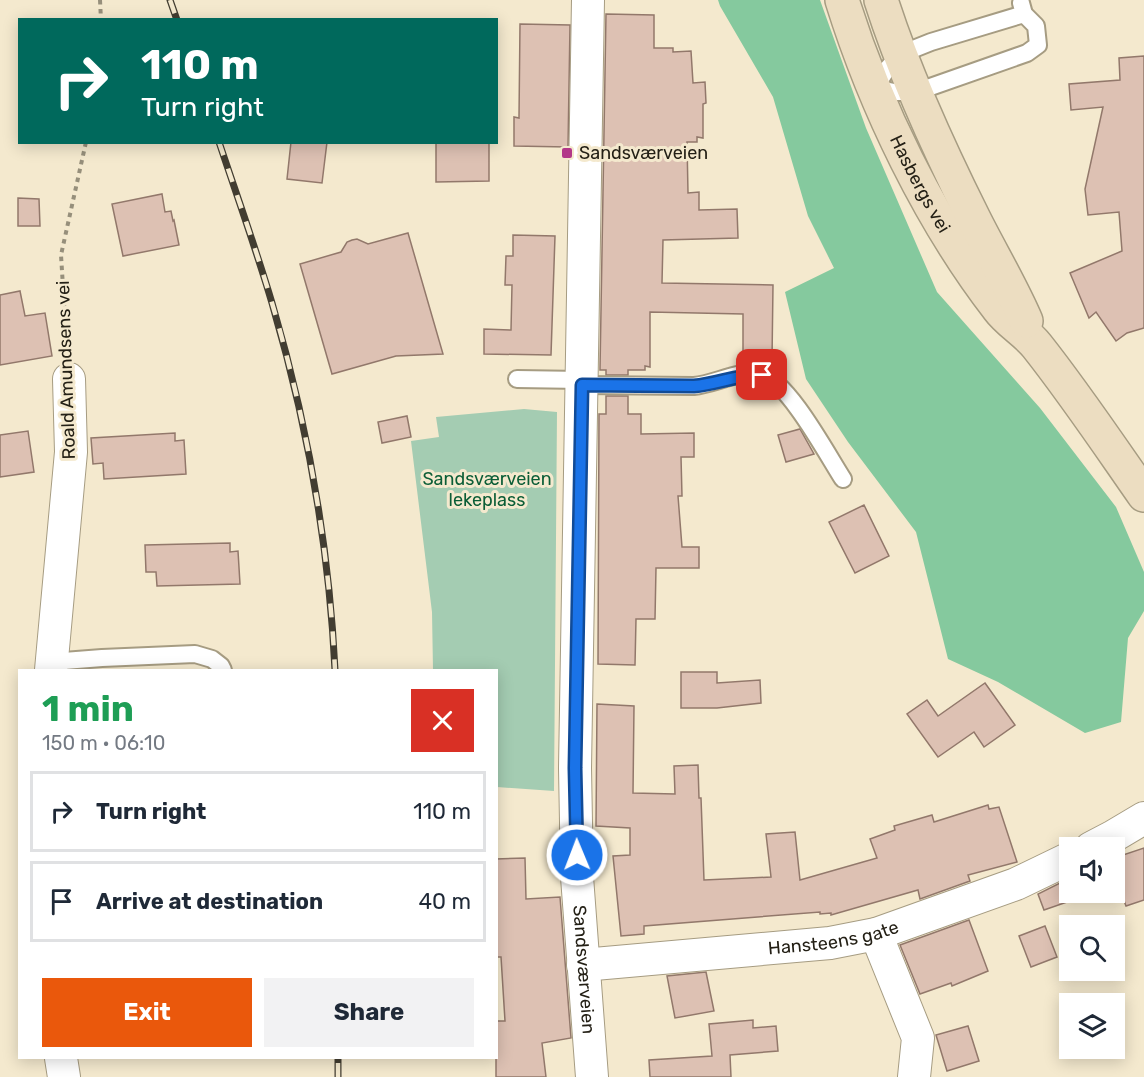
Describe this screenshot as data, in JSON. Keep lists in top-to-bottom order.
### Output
{
  "streets": {
    "street": [
      "Hasbergs vei",
      "Roald Amundsens vei",
      "Hansteens gate",
      "Sandsværveien"
    ]
  },
  "crossings": [
    ["Hansteens gate", "Sandsværveien"]
  ],
  "parks": ["Sandsværveien lekeplass"],
  "places": {
    "transit": ["Sandsværveien"]
  },
  "page": {
    "turn": ["110 m", "Turn right"],
    "heading": ["1 min", "150 m · 06:10"],
    "list": [
      {
        "name": "Turn right",
        "value": "110 m"
      },
      {
        "name": "Arrive at destination",
        "value": "40 m"
      }
    ],
    "buttons": ["Exit", "Share"]
  }
}
